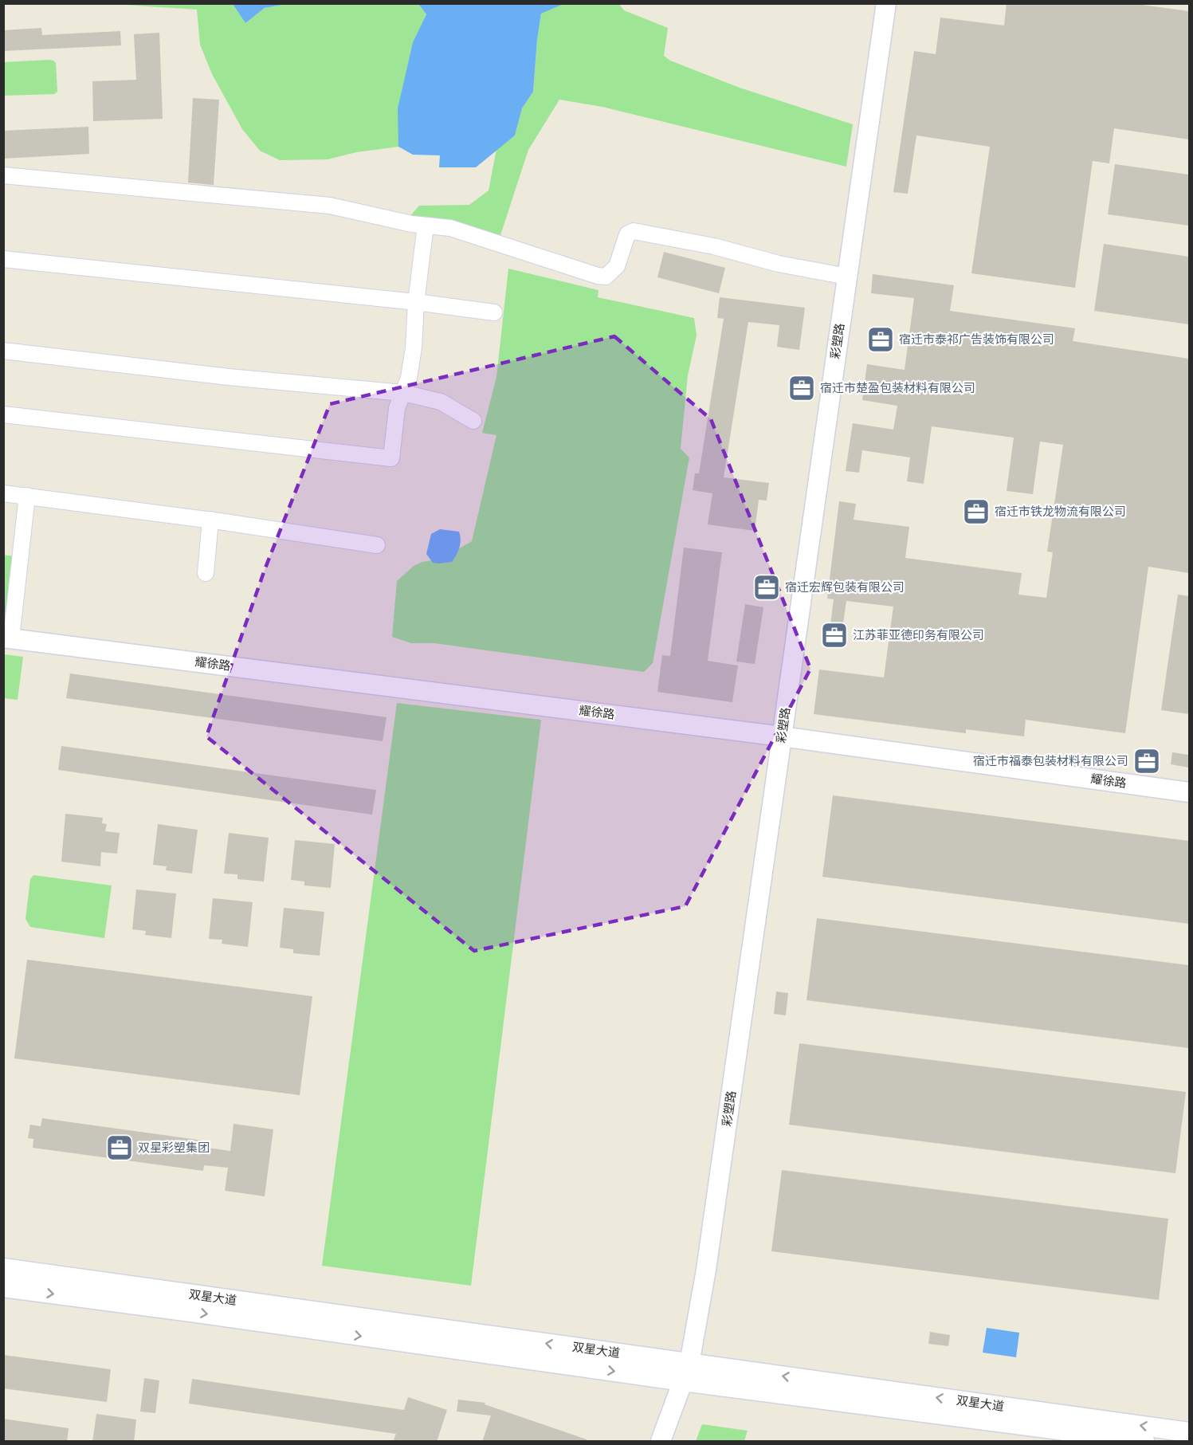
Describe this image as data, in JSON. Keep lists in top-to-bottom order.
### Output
{
  "streets": {
    "street": ["彩塑路", "耀徐路", "双星大道"]
  },
  "crossings": [
    ["彩塑路", "耀徐路"],
    ["彩塑路", "双星大道"]
  ],
  "places": {
    "office": [
      "宿迁市泰祁广告装饰有限公司",
      "宿迁市楚盈包装材料有限公司",
      "宿迁市铁龙物流有限公司",
      "宿迁宏辉包装有限公司",
      "江苏菲亚德印务有限公司",
      "宿迁市福泰包装材料有限公司",
      "双星彩塑集团"
    ]
  }
}
